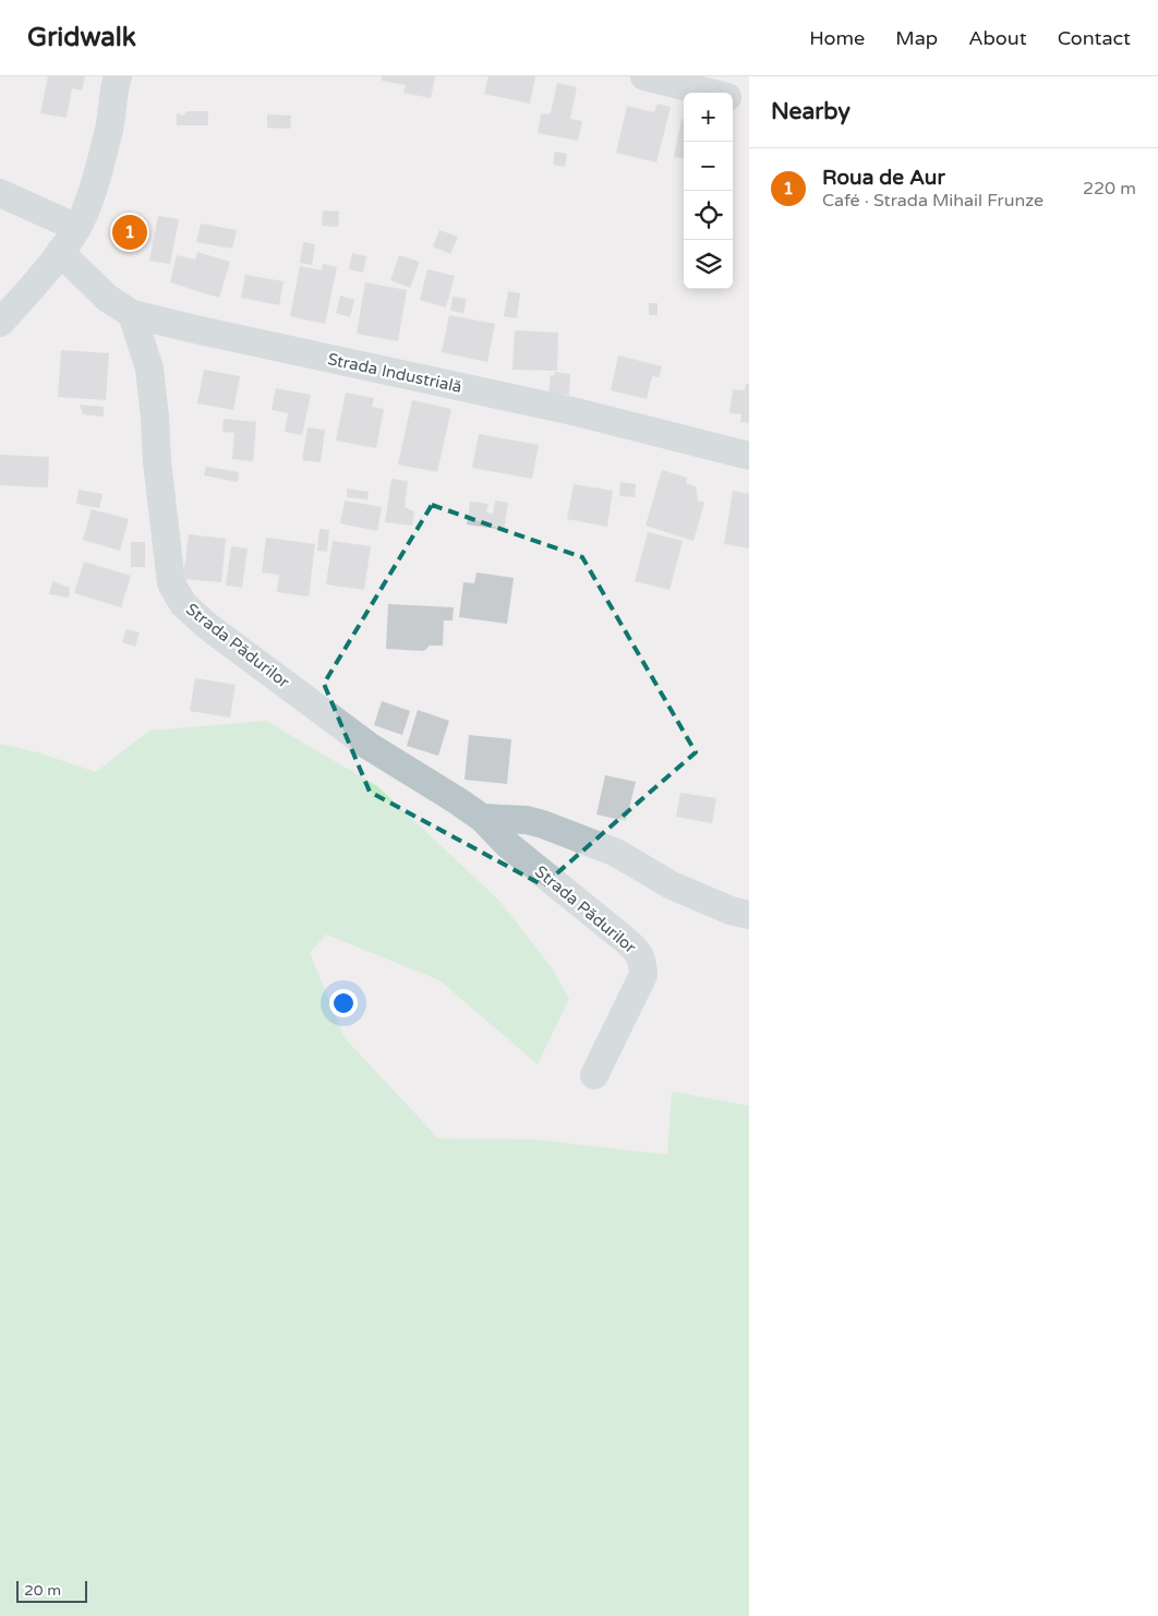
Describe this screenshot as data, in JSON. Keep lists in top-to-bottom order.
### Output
{
  "streets": {
    "street": ["Strada Industrială", "Strada Pădurilor"]
  },
  "crossings": [
    ["Strada Industrială", "Strada Pădurilor"]
  ],
  "scale_bar": "20 m",
  "page": {
    "header": "Gridwalk",
    "nav": [
      "Home",
      "Map",
      "About",
      "Contact"
    ],
    "heading": "Nearby",
    "map_buttons": ["+", "−"],
    "list": [
      {
        "mark": "1",
        "name": "Roua de Aur",
        "note": "Café · Strada Mihail Frunze",
        "value": "220 m"
      }
    ],
    "pins": "1",
    "scale": "20 m"
  }
}
